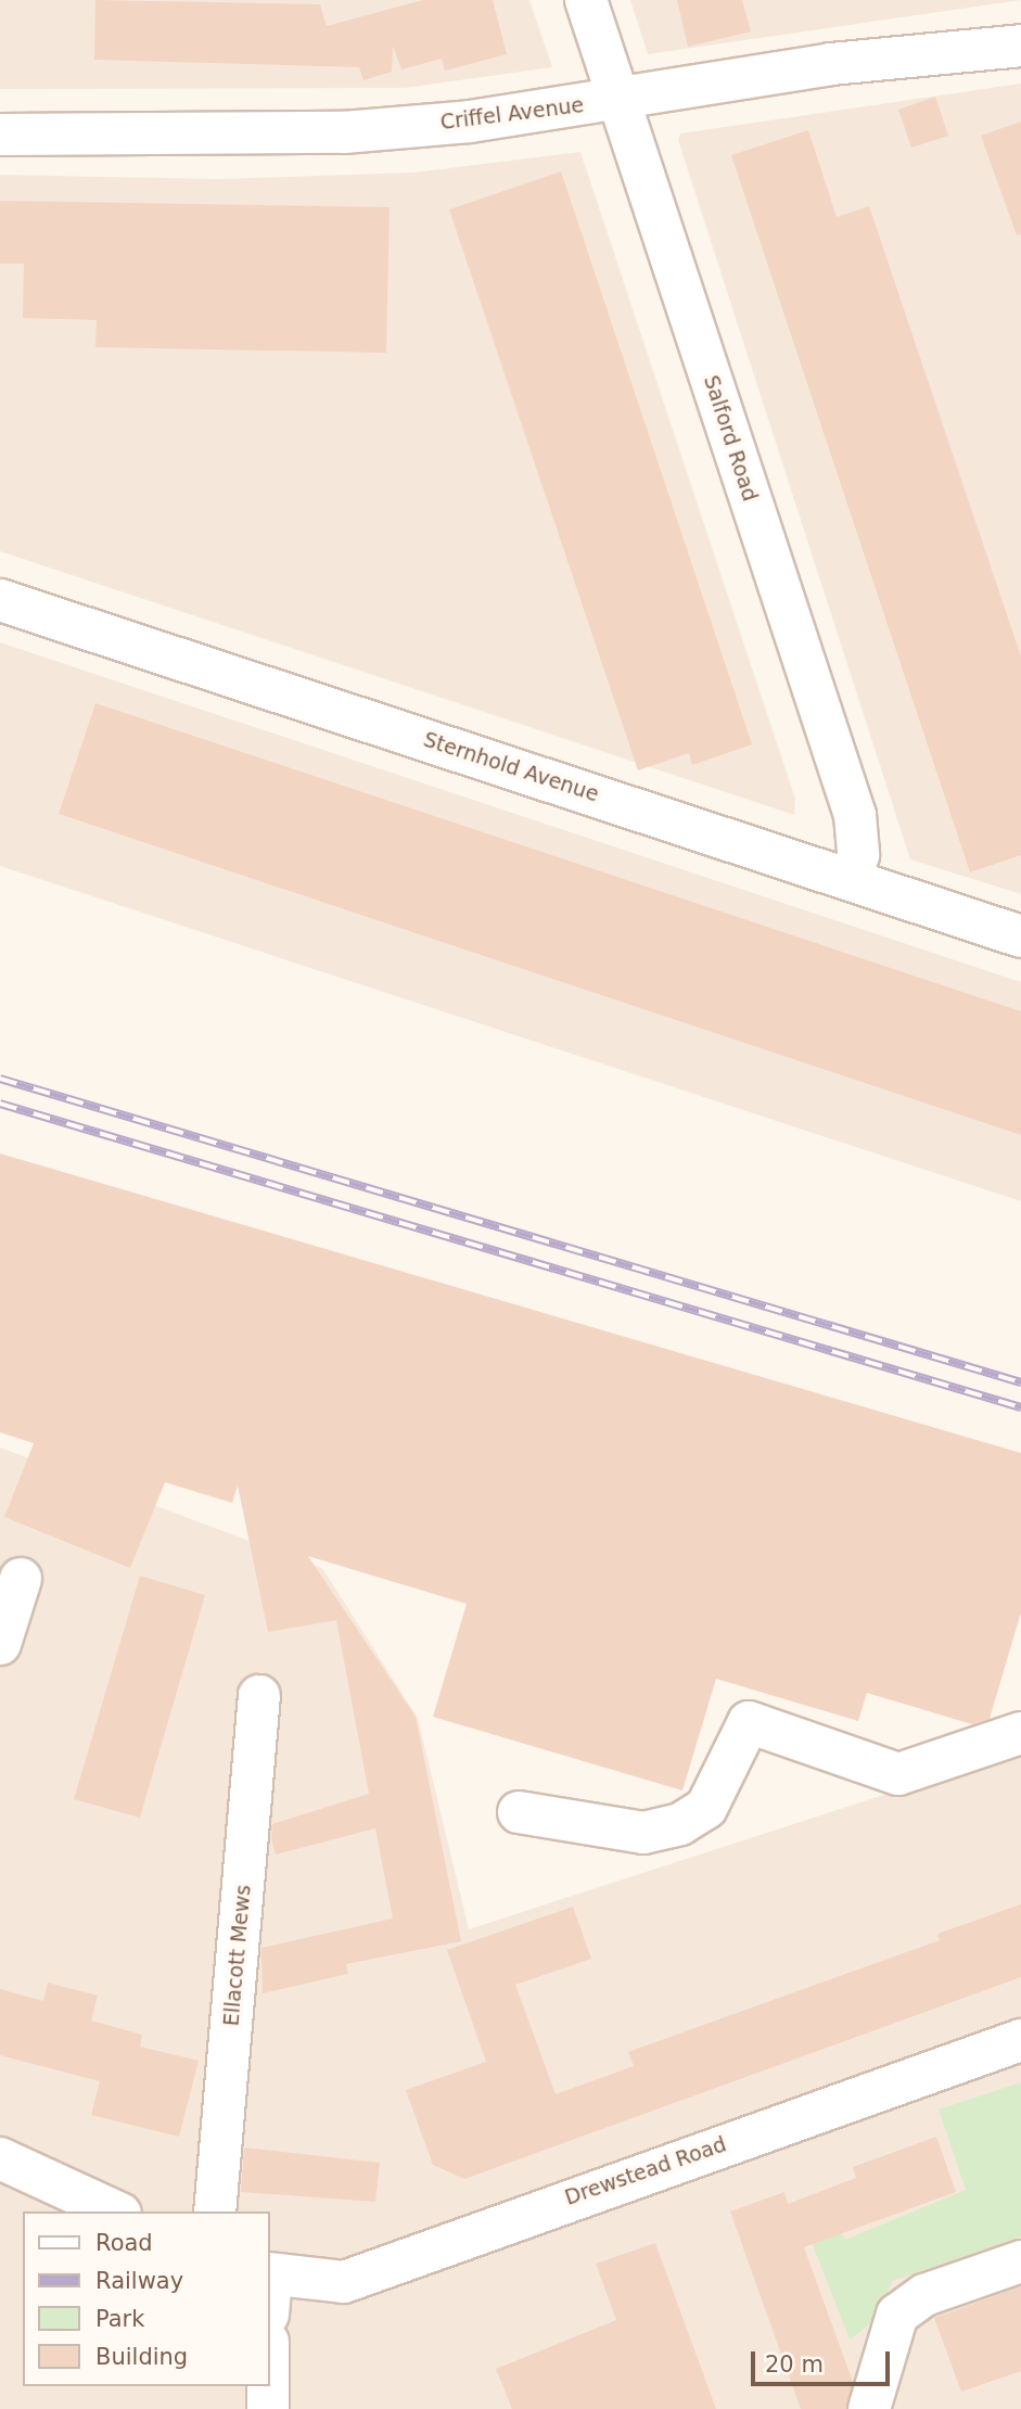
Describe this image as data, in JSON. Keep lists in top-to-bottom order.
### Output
{
  "streets": {
    "street": [
      "Criffel Avenue",
      "Salford Road",
      "Sternhold Avenue",
      "Ellacott Mews",
      "Drewstead Road"
    ]
  },
  "crossings": [
    ["Criffel Avenue", "Salford Road"],
    ["Salford Road", "Sternhold Avenue"]
  ],
  "legend": [
    "Road",
    "Railway",
    "Park",
    "Building"
  ],
  "scale_bar": "20 m"
}
